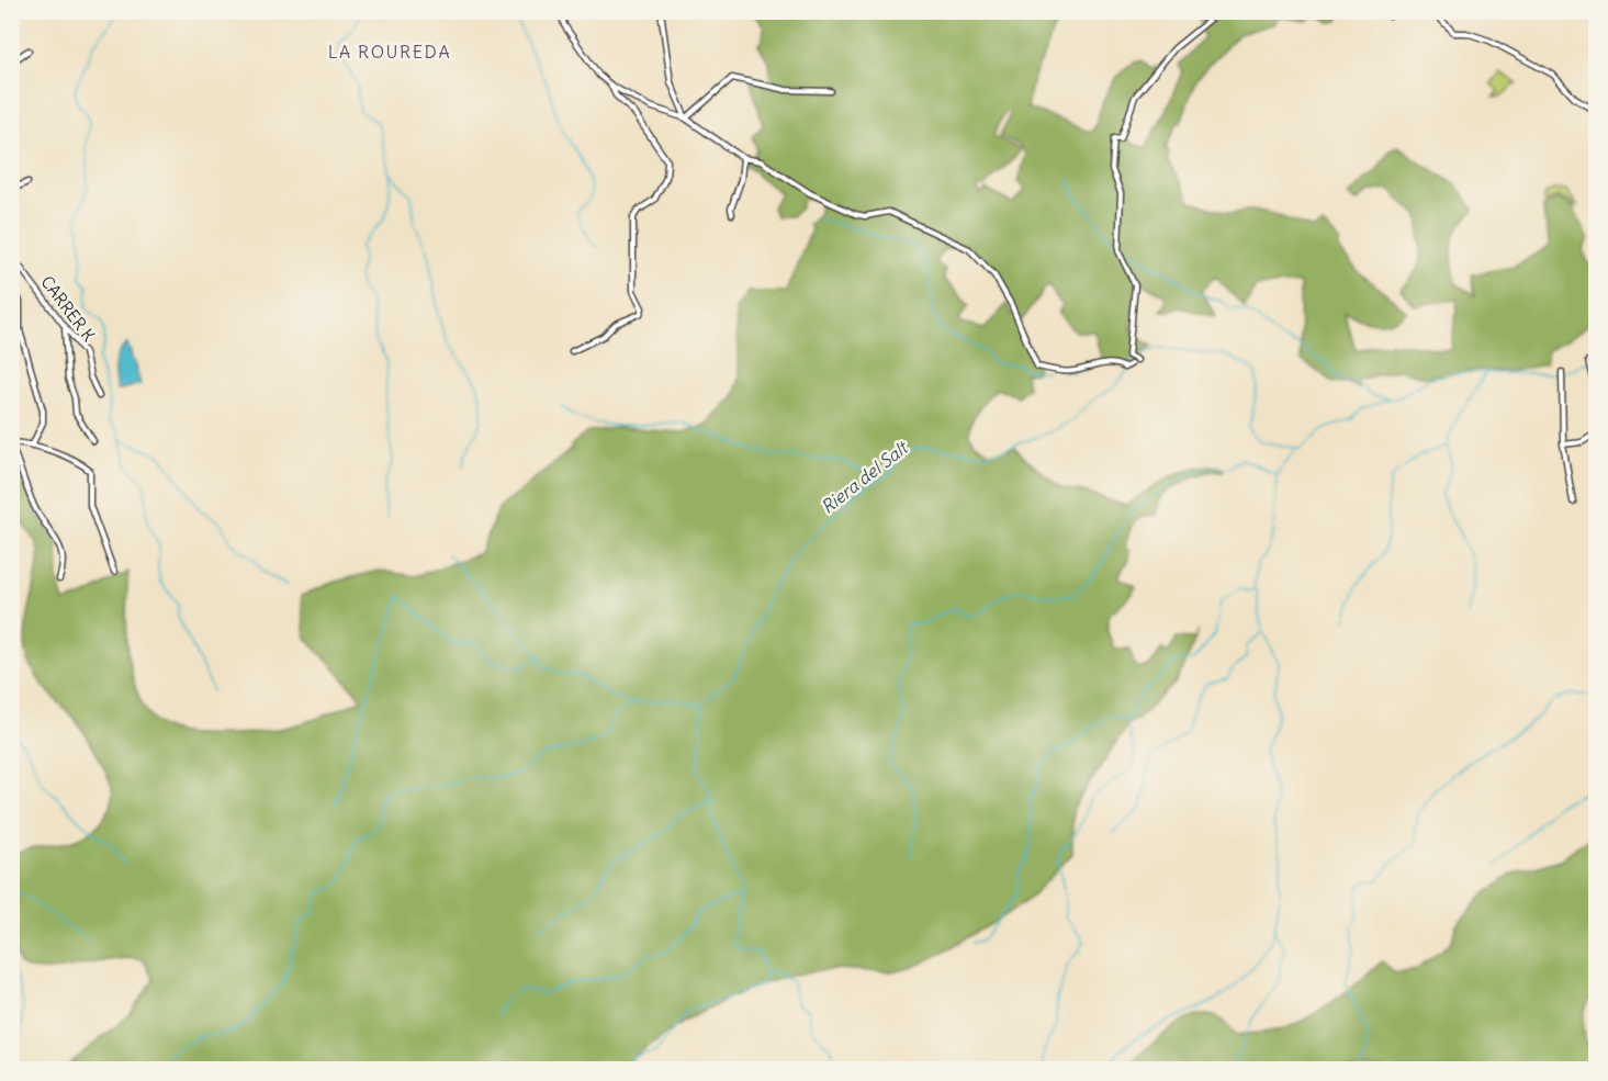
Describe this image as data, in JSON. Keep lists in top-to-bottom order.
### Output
{
  "streets": {
    "street": ["CARRER K"]
  },
  "districts": ["LA ROUREDA"],
  "water": ["Riera del Salt"]
}
